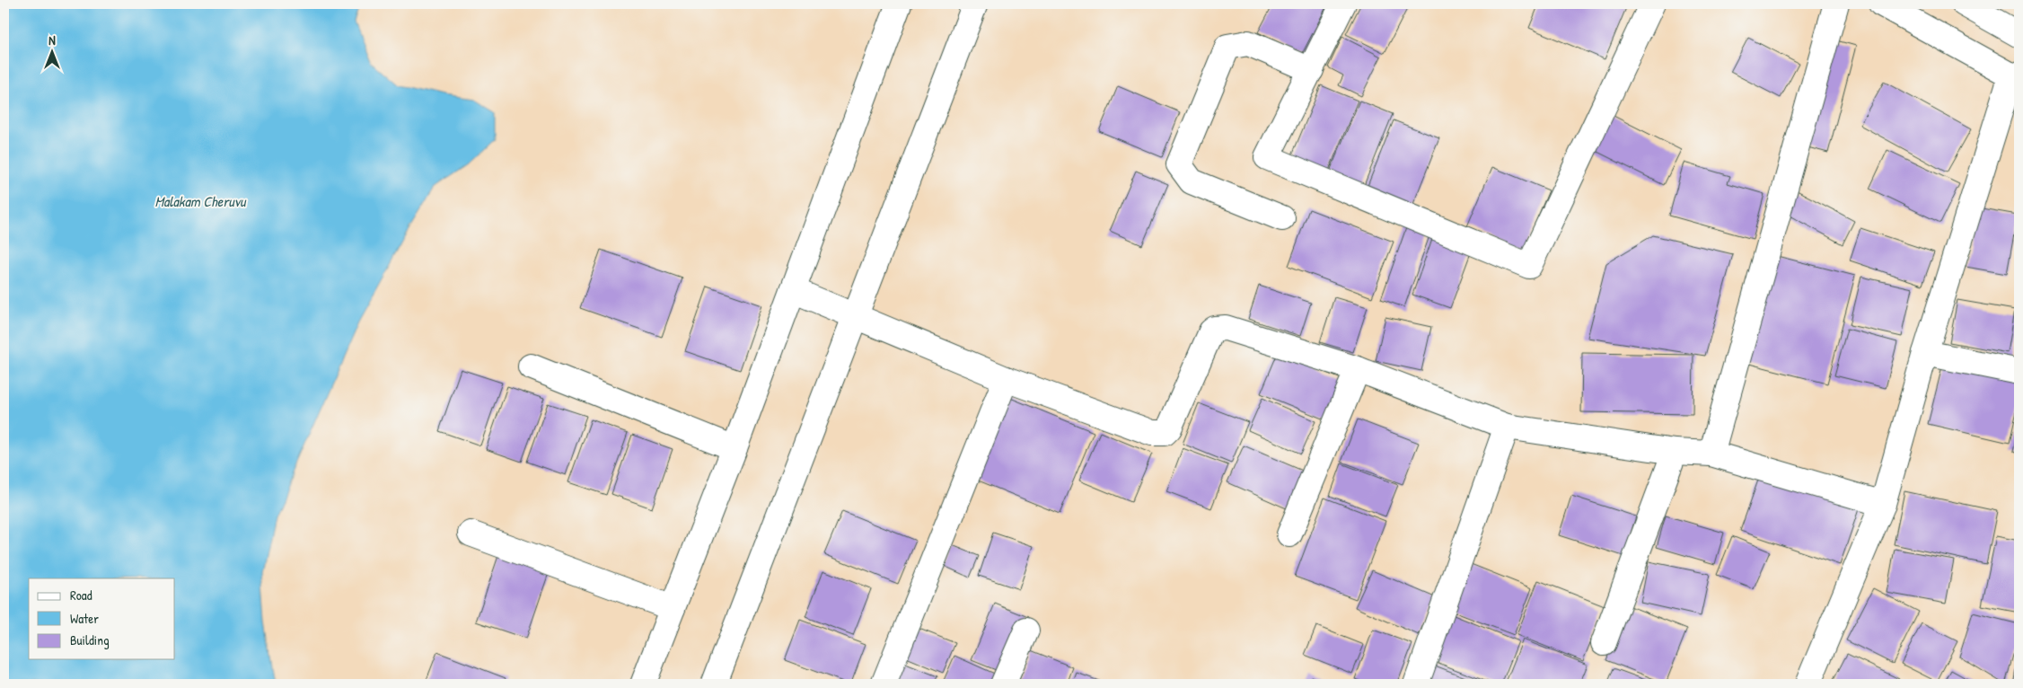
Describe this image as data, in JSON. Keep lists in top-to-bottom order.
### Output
{
  "water": ["Malakam Cheruvu"],
  "legend": ["Road", "Water", "Building"],
  "north": "top"
}
